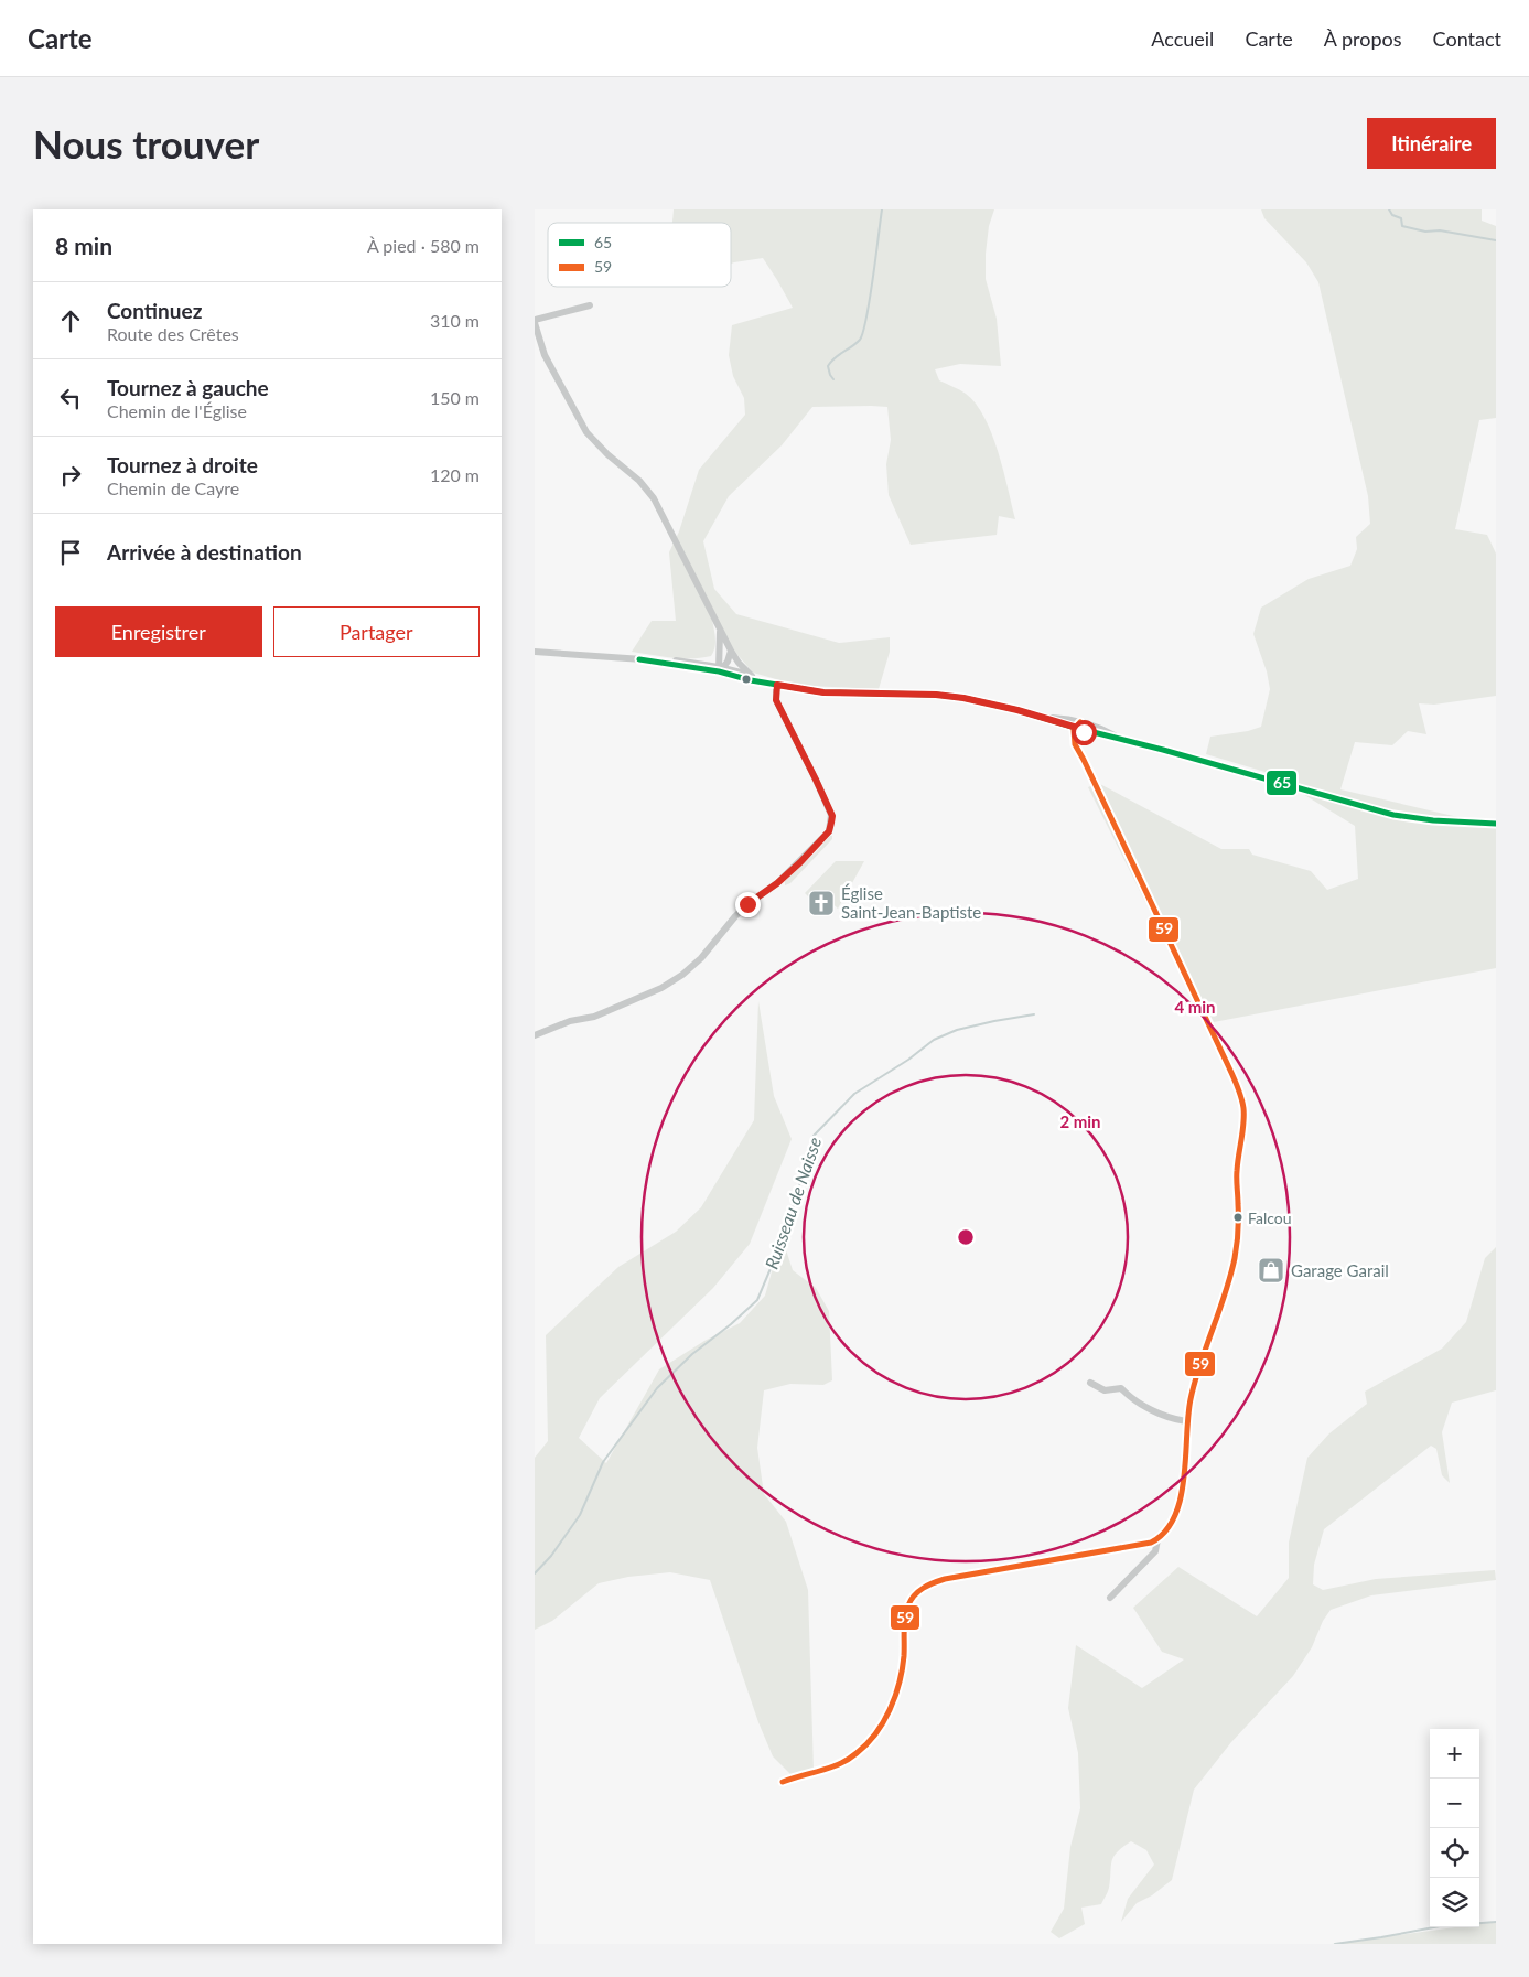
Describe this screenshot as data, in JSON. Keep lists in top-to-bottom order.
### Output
{
  "water": ["Ruisseau de Naisse"],
  "places": {
    "church": ["Église Saint-Jean-Baptiste"],
    "other": ["Falcou"],
    "shop": ["Garage Garail"]
  },
  "lines": ["transit line 65", "transit line 59"],
  "legend": ["65", "59"],
  "page": {
    "header": "Carte",
    "nav": [
      "Accueil",
      "Carte",
      "À propos",
      "Contact"
    ],
    "buttons": [
      "Itinéraire",
      ["Enregistrer", "Partager"]
    ],
    "title": "Nous trouver",
    "heading": ["8 min", "À pied · 580 m"],
    "list": [
      ["Continuez", "Route des Crêtes", "310 m"],
      ["Tournez à gauche", "Chemin de l'Église", "150 m"],
      ["Tournez à droite", "Chemin de Cayre", "120 m"],
      "Arrivée à destination"
    ],
    "map_buttons": ["+", "−"]
  },
  "rings": ["4 min", "2 min"]
}
